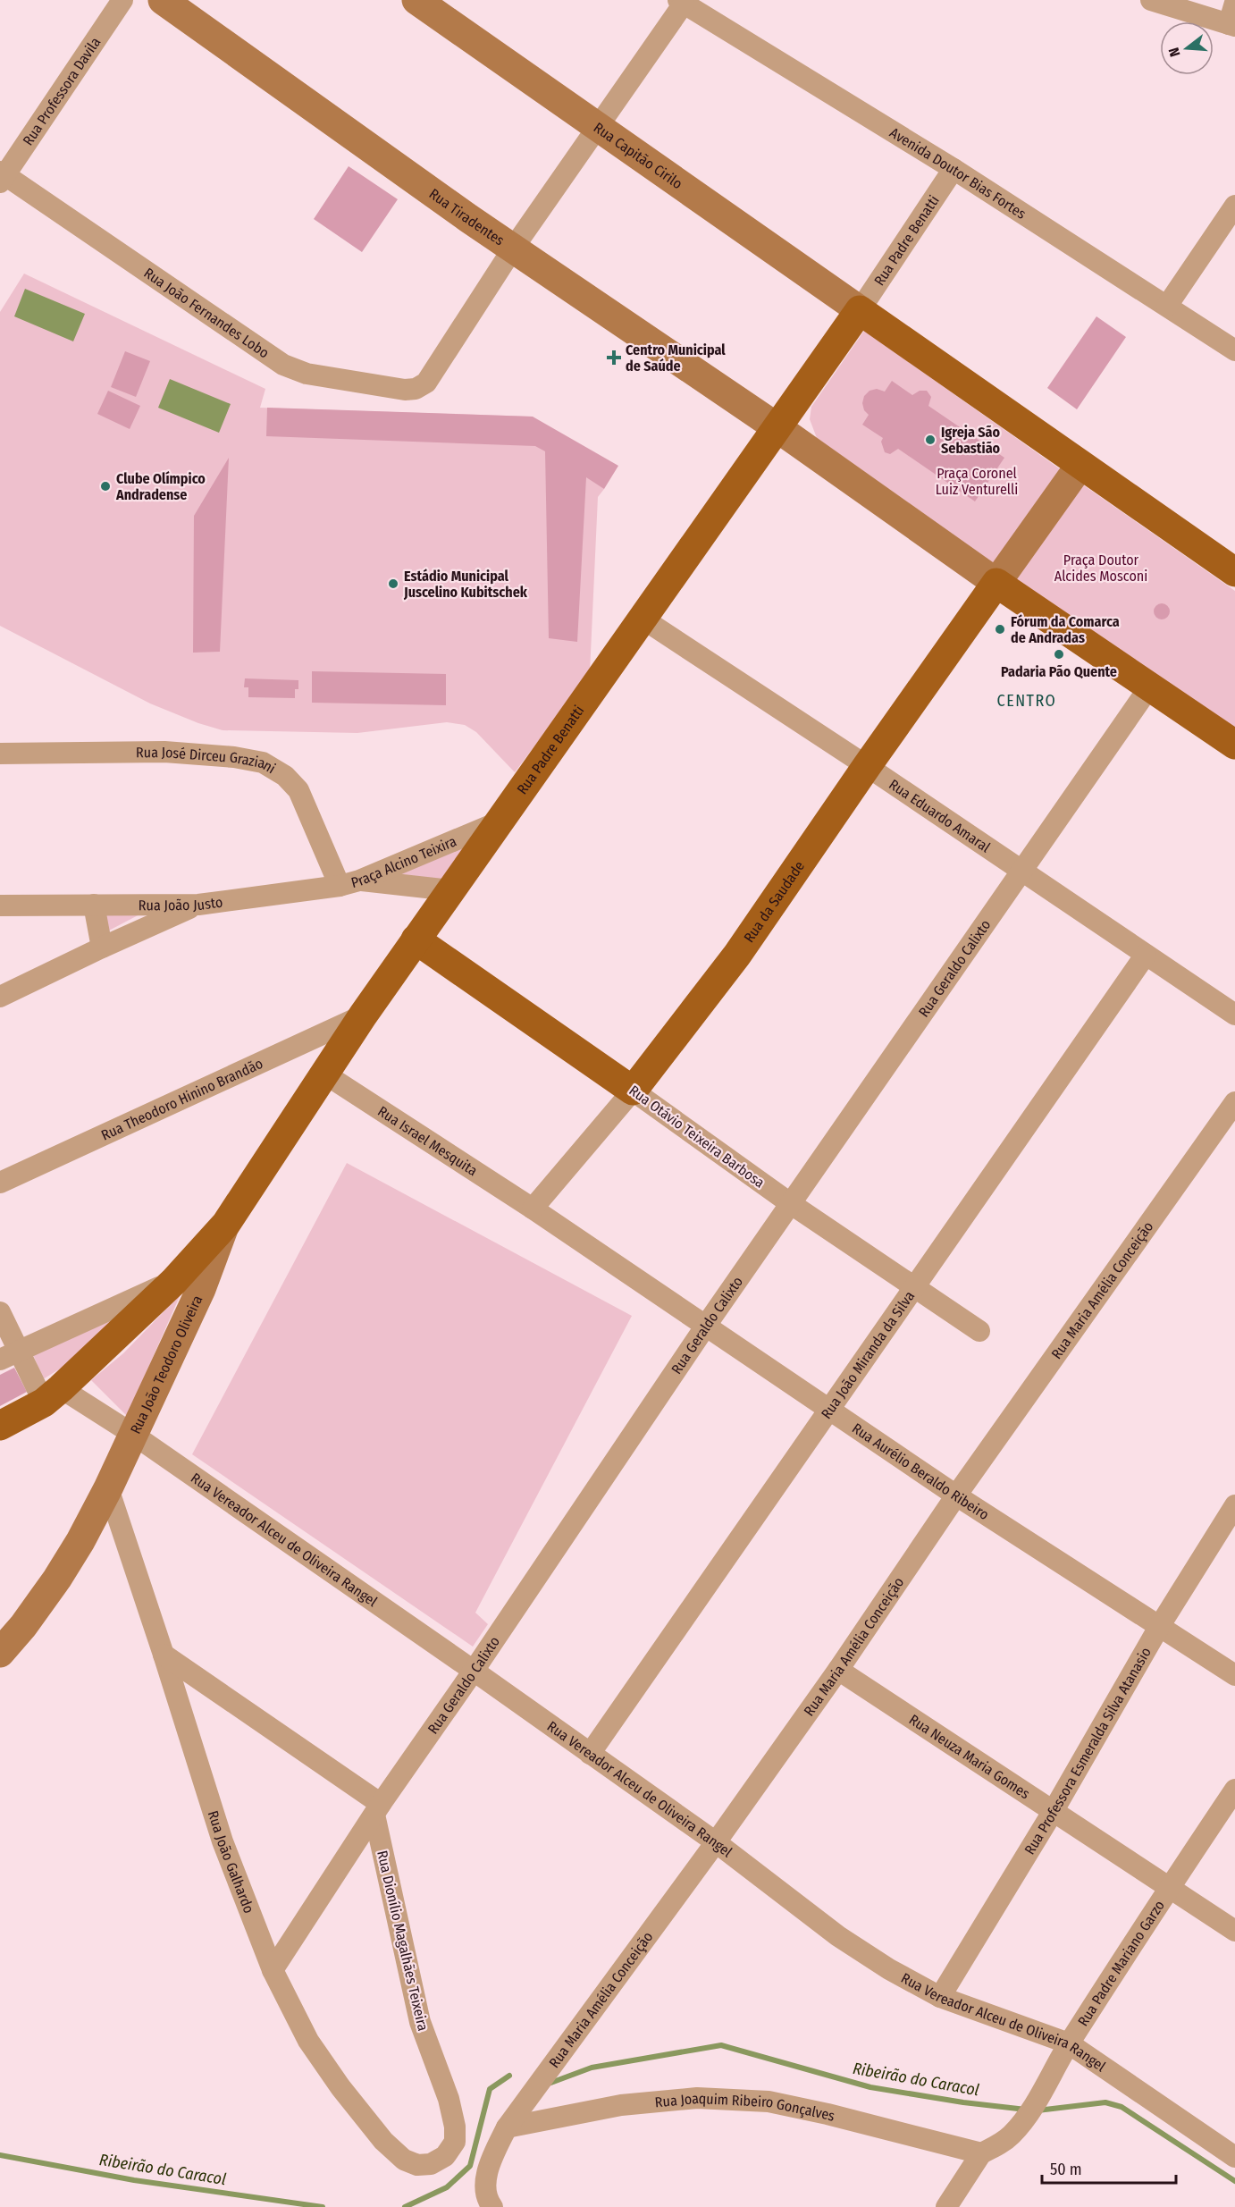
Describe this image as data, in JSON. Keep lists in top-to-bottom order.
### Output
{
  "streets": {
    "main road": [
      "Rua Capitão Cirilo",
      "Rua Tiradentes",
      "Rua Padre Benatti",
      "Rua da Saudade",
      "Rua Otávio Teixeira Barbosa",
      "Rua João Teodoro Oliveira"
    ],
    "street": [
      "Rua Professora Davila",
      "Avenida Doutor Bias Fortes",
      "Rua João Fernandes Lobo",
      "Rua José Dirceu Graziani",
      "Rua Eduardo Amaral",
      "Praça Alcino Teixira",
      "Rua João Justo",
      "Rua Geraldo Calixto",
      "Rua Theodoro Hinino Brandão",
      "Rua Israel Mesquita",
      "Rua Maria Amélia Conceição",
      "Rua João Miranda da Silva",
      "Rua Aurélio Beraldo Ribeiro",
      "Rua Vereador Alceu de Oliveira Rangel",
      "Rua Professora Esmeralda Silva Atanasio",
      "Rua Neuza Maria Gomes",
      "Rua João Galhardo",
      "Rua Dionílio Magalhães Teixeira",
      "Rua Padre Mariano Garzo",
      "Rua Joaquim Ribeiro Gonçalves"
    ]
  },
  "crossings": [
    ["Rua Professora Davila", "Rua João Fernandes Lobo"],
    ["Rua Capitão Cirilo", "Rua Padre Benatti"],
    ["Rua Capitão Cirilo", "Rua João Fernandes Lobo"],
    ["Avenida Doutor Bias Fortes", "Rua Padre Benatti"],
    ["Avenida Doutor Bias Fortes", "Rua João Fernandes Lobo"],
    ["Rua Tiradentes", "Rua Padre Benatti"],
    ["Rua Tiradentes", "Rua João Fernandes Lobo"],
    ["Rua Padre Benatti", "Rua Eduardo Amaral"],
    ["Rua Padre Benatti", "Praça Alcino Teixira"],
    ["Rua Padre Benatti", "Rua Theodoro Hinino Brandão"],
    ["Rua Padre Benatti", "Rua Otávio Teixeira Barbosa"],
    ["Rua Padre Benatti", "Rua Israel Mesquita"],
    ["Rua Padre Benatti", "Rua João Teodoro Oliveira"],
    ["Rua José Dirceu Graziani", "Praça Alcino Teixira"],
    ["Rua José Dirceu Graziani", "Rua João Justo"],
    ["Rua Eduardo Amaral", "Rua da Saudade"],
    ["Rua Eduardo Amaral", "Rua Geraldo Calixto"],
    ["Rua Eduardo Amaral", "Rua João Miranda da Silva"],
    ["Praça Alcino Teixira", "Rua João Justo"],
    ["Rua da Saudade", "Rua Otávio Teixeira Barbosa"],
    ["Rua da Saudade", "Rua Israel Mesquita"],
    ["Rua da Saudade", "Rua Aurélio Beraldo Ribeiro"],
    ["Rua Geraldo Calixto", "Rua Otávio Teixeira Barbosa"],
    ["Rua Geraldo Calixto", "Rua Aurélio Beraldo Ribeiro"],
    ["Rua Geraldo Calixto", "Rua Vereador Alceu de Oliveira Rangel"],
    ["Rua Geraldo Calixto", "Rua João Galhardo"],
    ["Rua Geraldo Calixto", "Rua Dionílio Magalhães Teixeira"],
    ["Rua Otávio Teixeira Barbosa", "Rua João Miranda da Silva"],
    ["Rua Israel Mesquita", "Rua João Teodoro Oliveira"],
    ["Rua Israel Mesquita", "Rua Aurélio Beraldo Ribeiro"],
    ["Rua Maria Amélia Conceição", "Rua Aurélio Beraldo Ribeiro"],
    ["Rua Maria Amélia Conceição", "Rua Vereador Alceu de Oliveira Rangel"],
    ["Rua Maria Amélia Conceição", "Rua Neuza Maria Gomes"],
    ["Rua Maria Amélia Conceição", "Rua Joaquim Ribeiro Gonçalves"],
    ["Rua João Miranda da Silva", "Rua Aurélio Beraldo Ribeiro"],
    ["Rua João Miranda da Silva", "Rua Vereador Alceu de Oliveira Rangel"],
    ["Rua João Teodoro Oliveira", "Rua Vereador Alceu de Oliveira Rangel"],
    ["Rua João Teodoro Oliveira", "Rua João Galhardo"],
    ["Rua Aurélio Beraldo Ribeiro", "Rua Professora Esmeralda Silva Atanasio"],
    ["Rua Vereador Alceu de Oliveira Rangel", "Rua Professora Esmeralda Silva Atanasio"],
    ["Rua Vereador Alceu de Oliveira Rangel", "Rua Padre Mariano Garzo"],
    ["Rua Professora Esmeralda Silva Atanasio", "Rua Neuza Maria Gomes"],
    ["Rua Neuza Maria Gomes", "Rua Padre Mariano Garzo"],
    ["Rua João Galhardo", "Rua Dionílio Magalhães Teixeira"],
    ["Rua Padre Mariano Garzo", "Rua Joaquim Ribeiro Gonçalves"]
  ],
  "districts": ["CENTRO"],
  "water": ["Ribeirão do Caracol"],
  "parks": ["Praça Coronel Luiz Venturelli", "Praça Doutor Alcides Mosconi"],
  "places": {
    "health": ["Centro Municipal de Saúde"],
    "other": [
      "Igreja São Sebastião",
      "Clube Olímpico Andradense",
      "Estádio Municipal Juscelino Kubitschek",
      "Fórum da Comarca de Andradas",
      "Padaria Pão Quente"
    ]
  },
  "scale_bar": "50 m",
  "north": "left"
}
